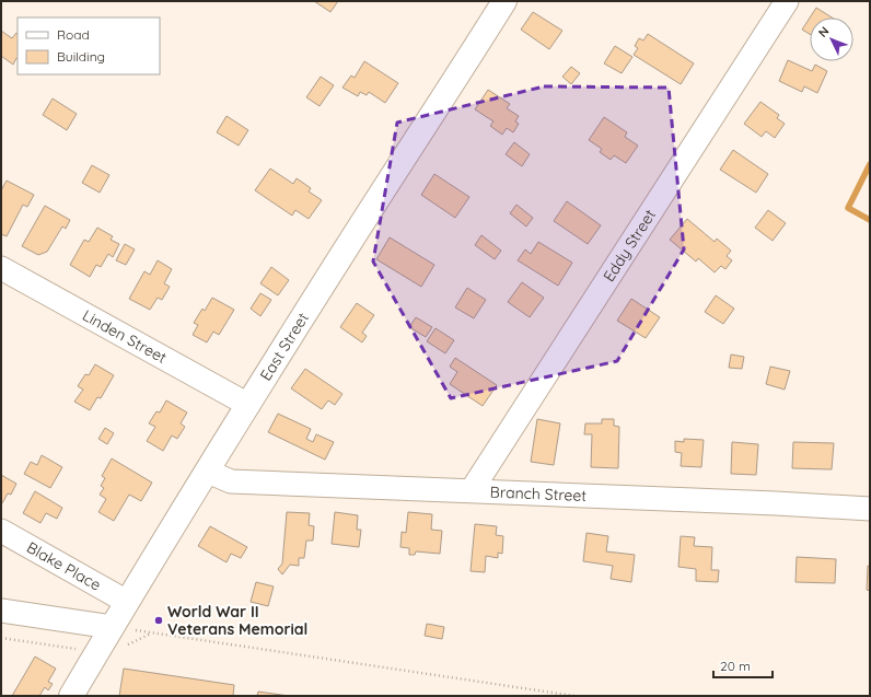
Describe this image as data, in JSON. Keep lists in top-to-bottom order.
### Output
{
  "streets": {
    "main road": ["East Street"],
    "street": [
      "Eddy Street",
      "Linden Street",
      "Branch Street",
      "Blake Place"
    ]
  },
  "crossings": [
    ["Eddy Street", "Branch Street"],
    ["Linden Street", "East Street"],
    ["East Street", "Branch Street"],
    ["East Street", "Blake Place"]
  ],
  "places": ["World War II Veterans Memorial"],
  "legend": ["Road", "Building"],
  "scale_bar": "20 m",
  "north": "top left"
}
